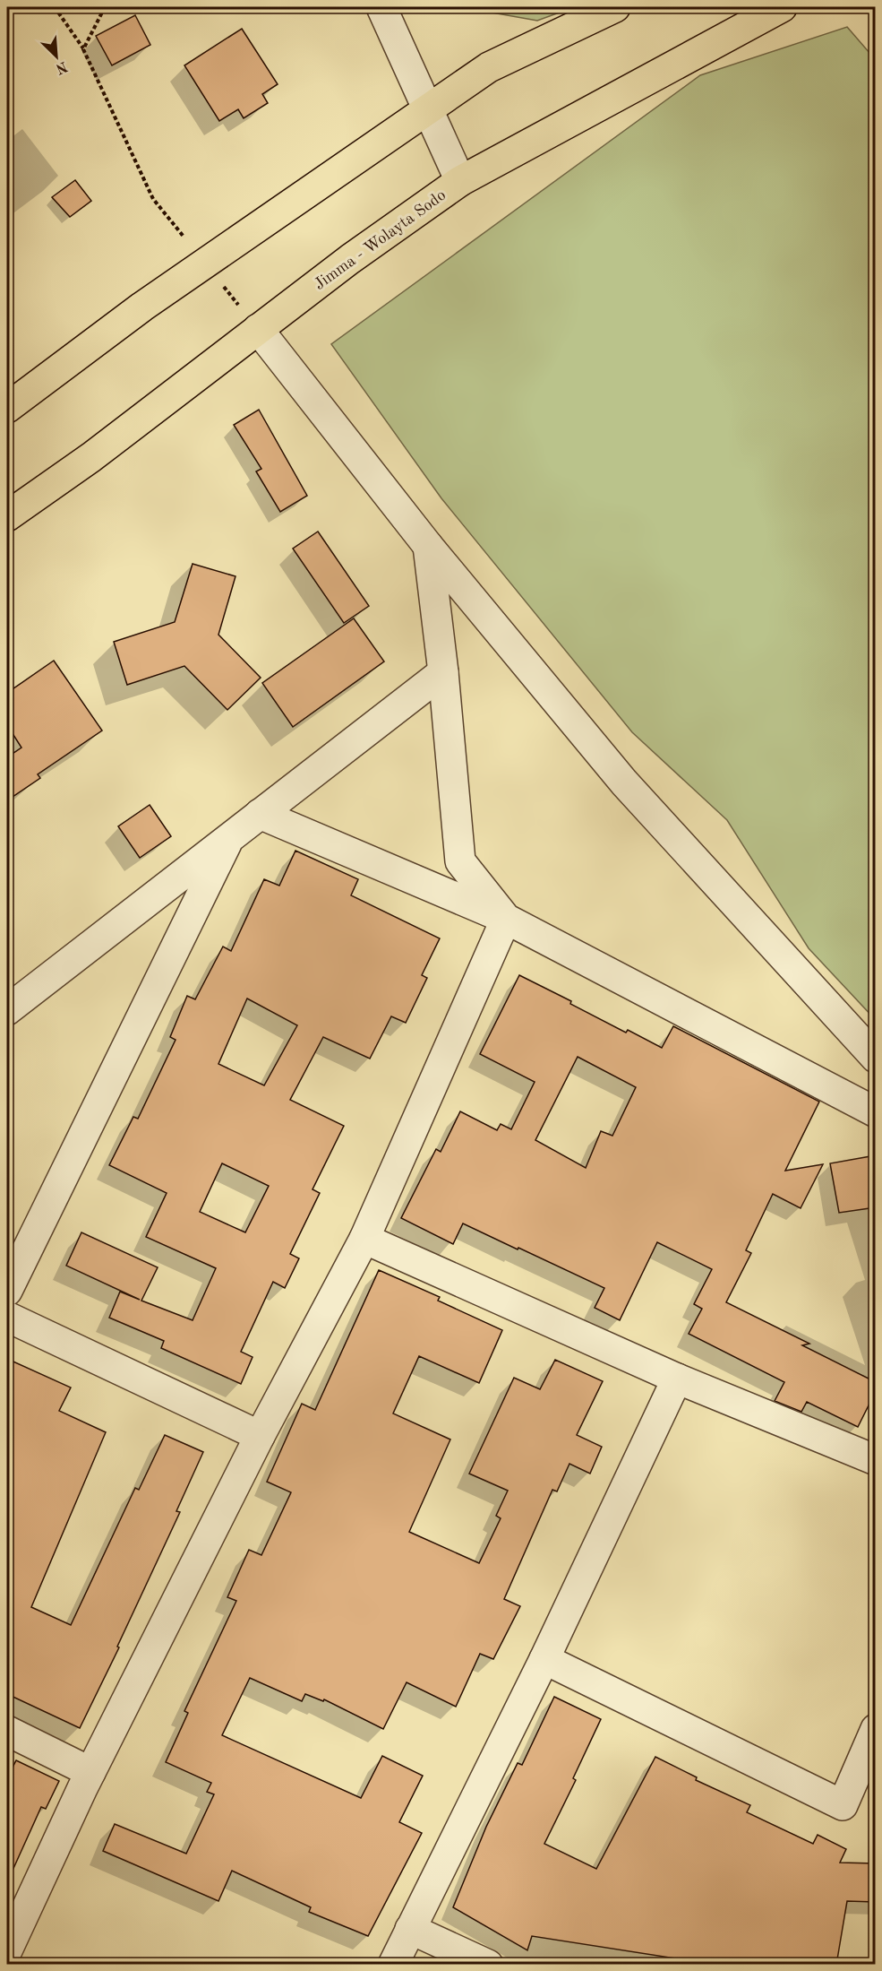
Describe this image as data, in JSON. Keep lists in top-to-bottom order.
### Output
{
  "streets": {
    "highway": ["Jimma - Wolayta Sodo"]
  },
  "north": "bottom right"
}
